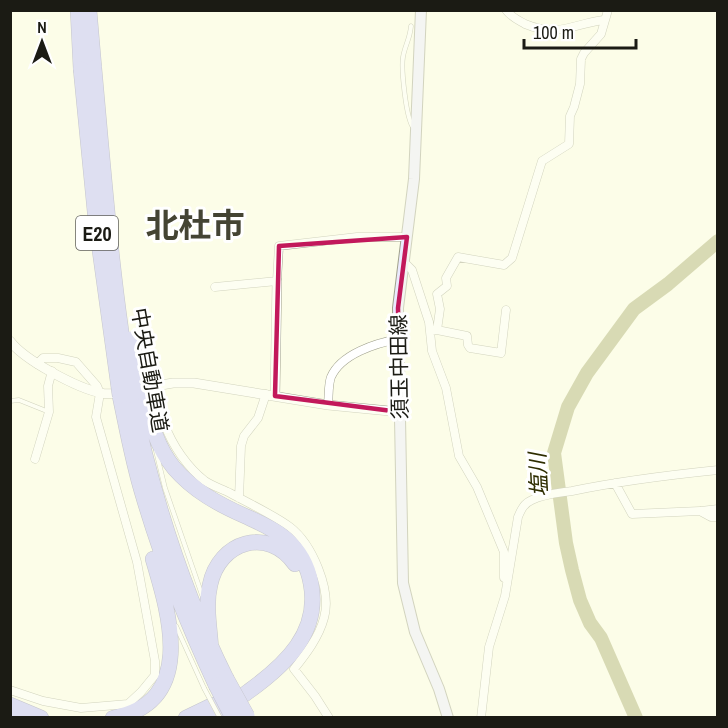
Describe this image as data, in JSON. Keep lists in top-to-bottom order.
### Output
{
  "streets": {
    "highway": ["E20", "中央自動車道"],
    "main road": ["須玉中田線"]
  },
  "districts": ["北杜市"],
  "water": ["塩川"],
  "scale_bar": "100 m",
  "north": "top"
}
